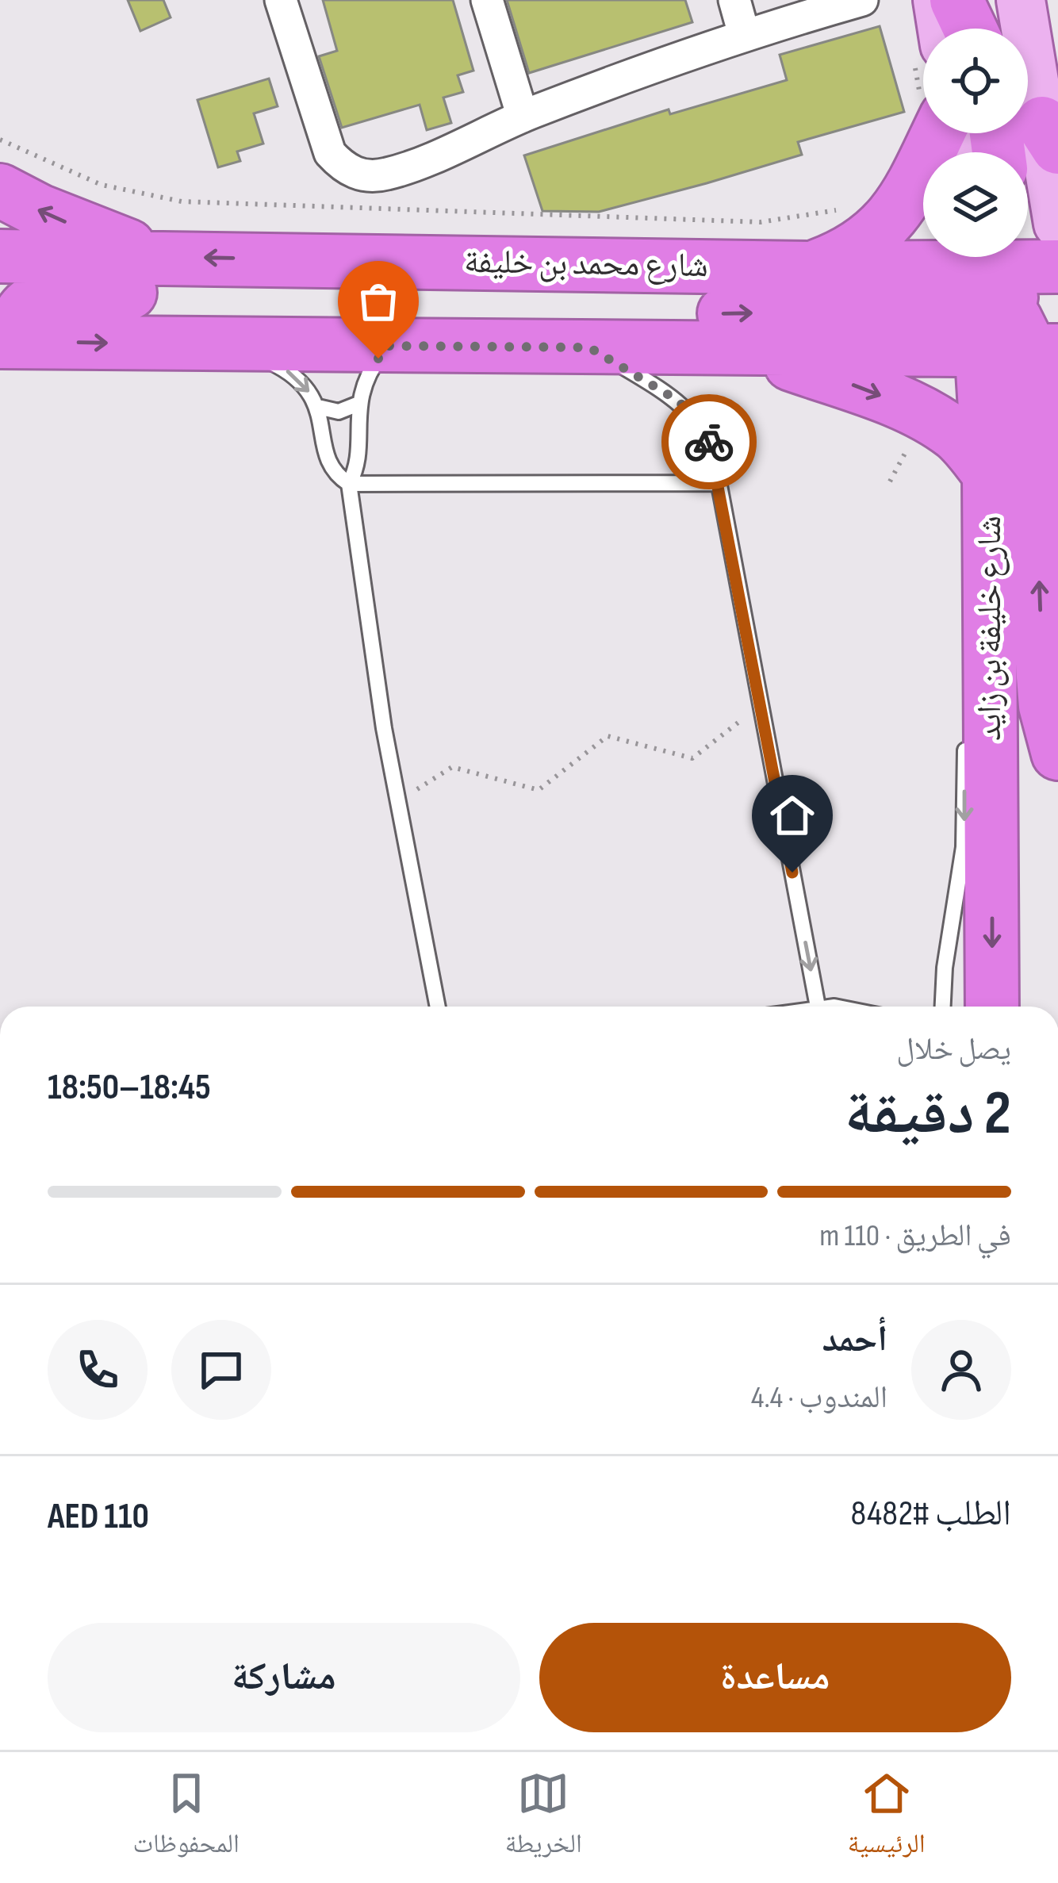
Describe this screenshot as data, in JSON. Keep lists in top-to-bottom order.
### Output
{
  "streets": {
    "highway": ["شارع محمد بن خليفة", "شارع خليفة بن زايد"]
  },
  "crossings": [
    ["شارع محمد بن خليفة", "شارع خليفة بن زايد"]
  ],
  "page": {
    "heading": ["2 دقيقة", "يصل خلال", "18:45–18:50"],
    "panel": [
      "أحمد",
      "المندوب · 4.4",
      "الطلب #8482",
      "AED 110"
    ],
    "bar": "في الطريق · 110 m",
    "buttons": ["مساعدة", "مشاركة"],
    "tabs": ["الرئيسية", "الخريطة", "المحفوظات"]
  }
}
